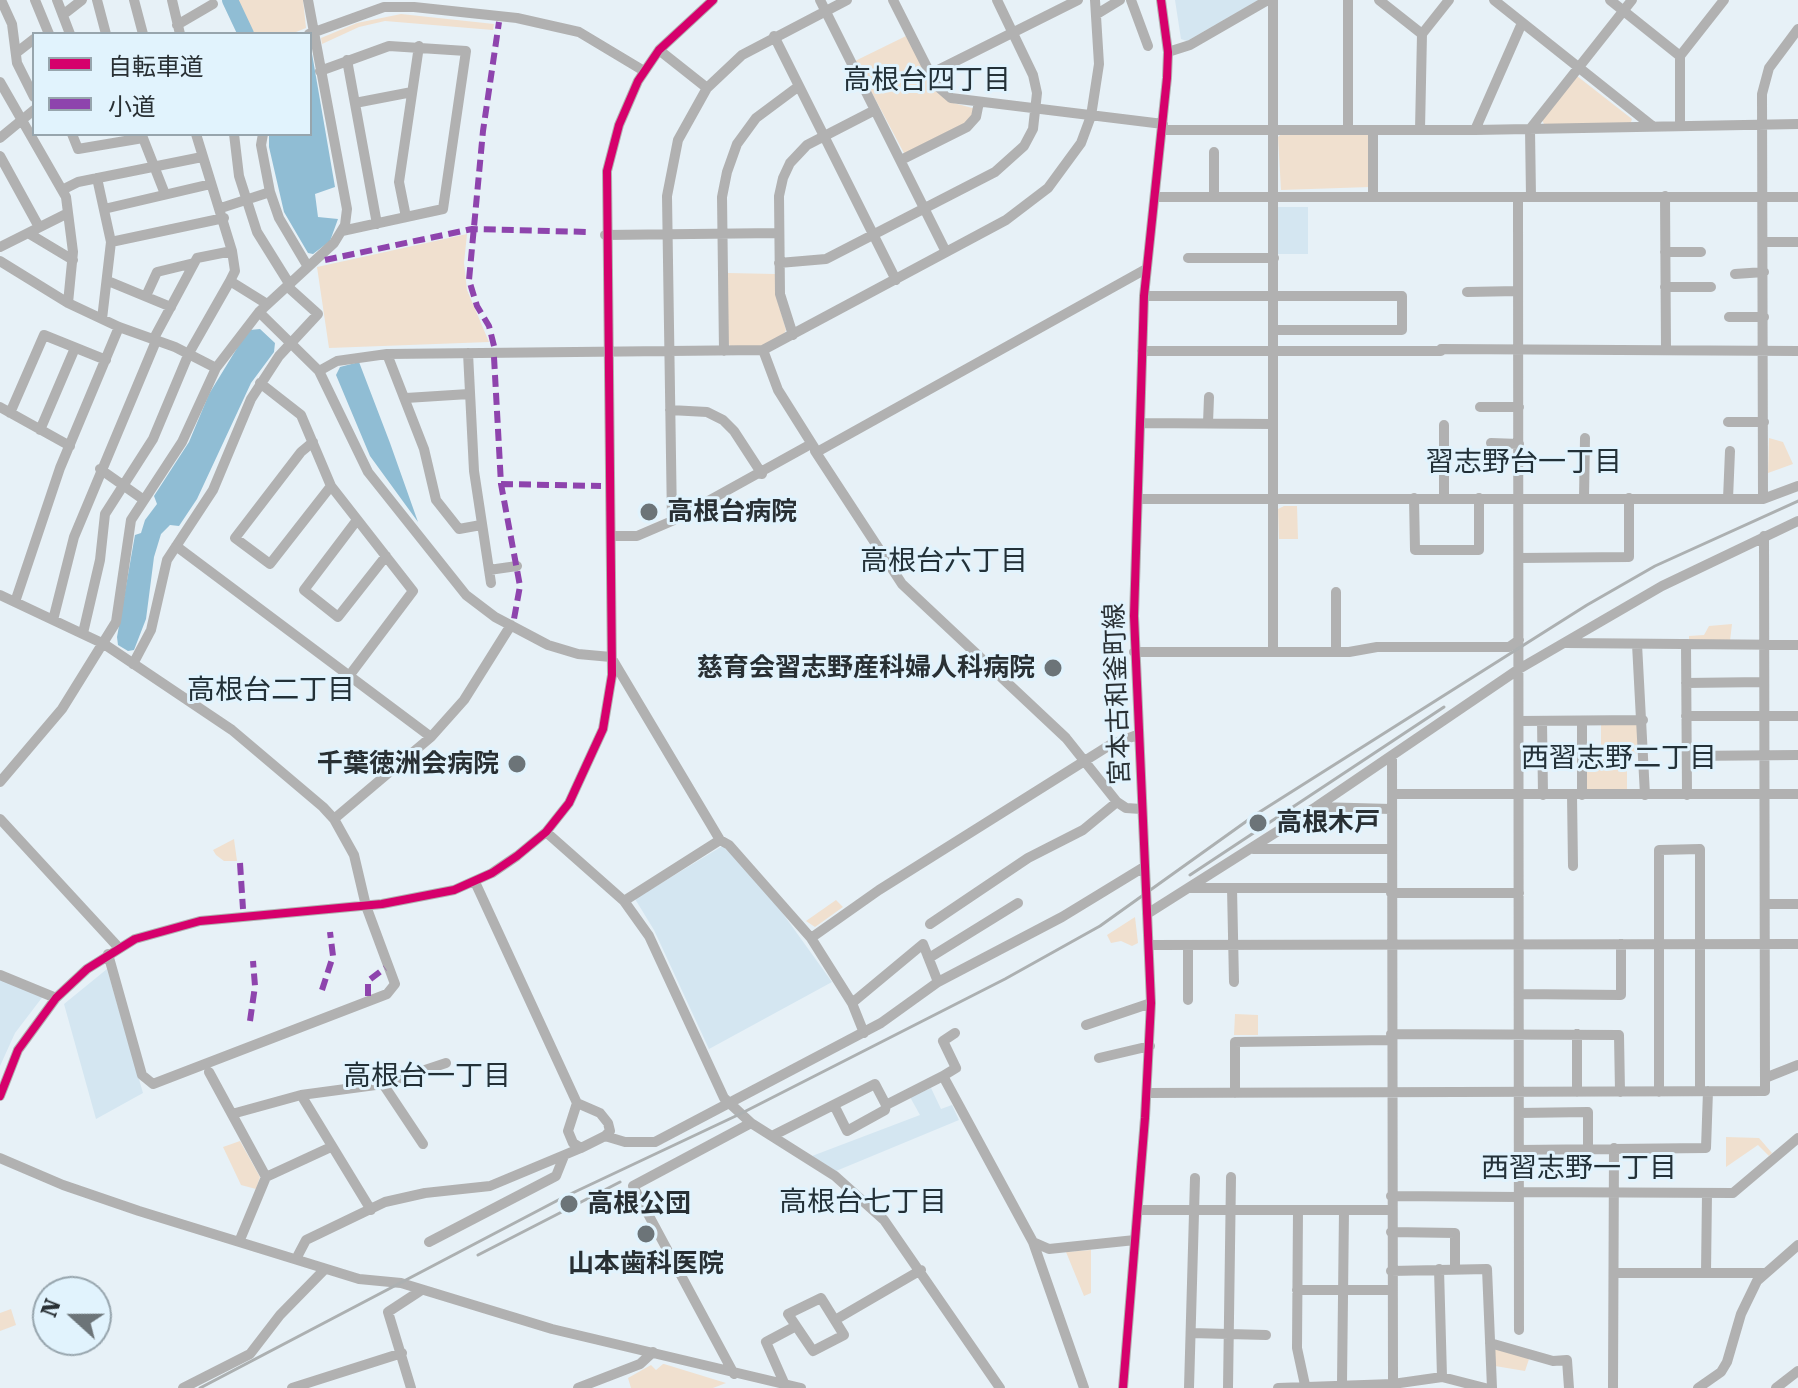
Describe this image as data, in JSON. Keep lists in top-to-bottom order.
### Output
{
  "streets": {
    "street": ["宮本古和釜町線"]
  },
  "districts": [
    "高根台四丁目",
    "習志野台一丁目",
    "高根台六丁目",
    "高根台二丁目",
    "西習志野二丁目",
    "高根台一丁目",
    "西習志野一丁目",
    "高根台七丁目"
  ],
  "places": [
    "高根台病院",
    "慈育会習志野産科婦人科病院",
    "千葉徳洲会病院",
    "高根木戸",
    "高根公団",
    "山本歯科医院"
  ],
  "legend": ["自転車道", "小道"],
  "north": "left"
}
